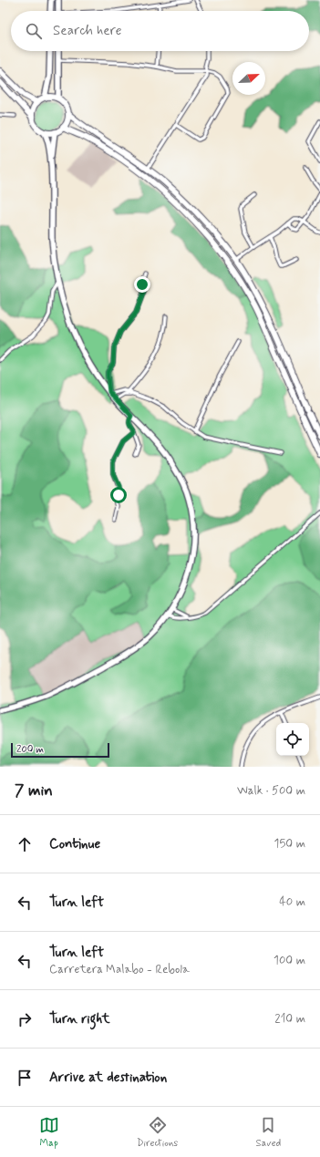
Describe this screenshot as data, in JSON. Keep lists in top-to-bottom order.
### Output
{
  "scale_bar": "200 m",
  "north": "top right",
  "page": {
    "search": "Search here",
    "scale": "200 m",
    "heading": ["7 min", "Walk · 500 m"],
    "list": [
      ["Continue", "150 m"],
      ["Turn left", "40 m"],
      ["Turn left", "Carretera Malabo - Rebola", "100 m"],
      ["Turn right", "210 m"],
      "Arrive at destination"
    ],
    "nav": ["Map", "Directions", "Saved"]
  }
}
